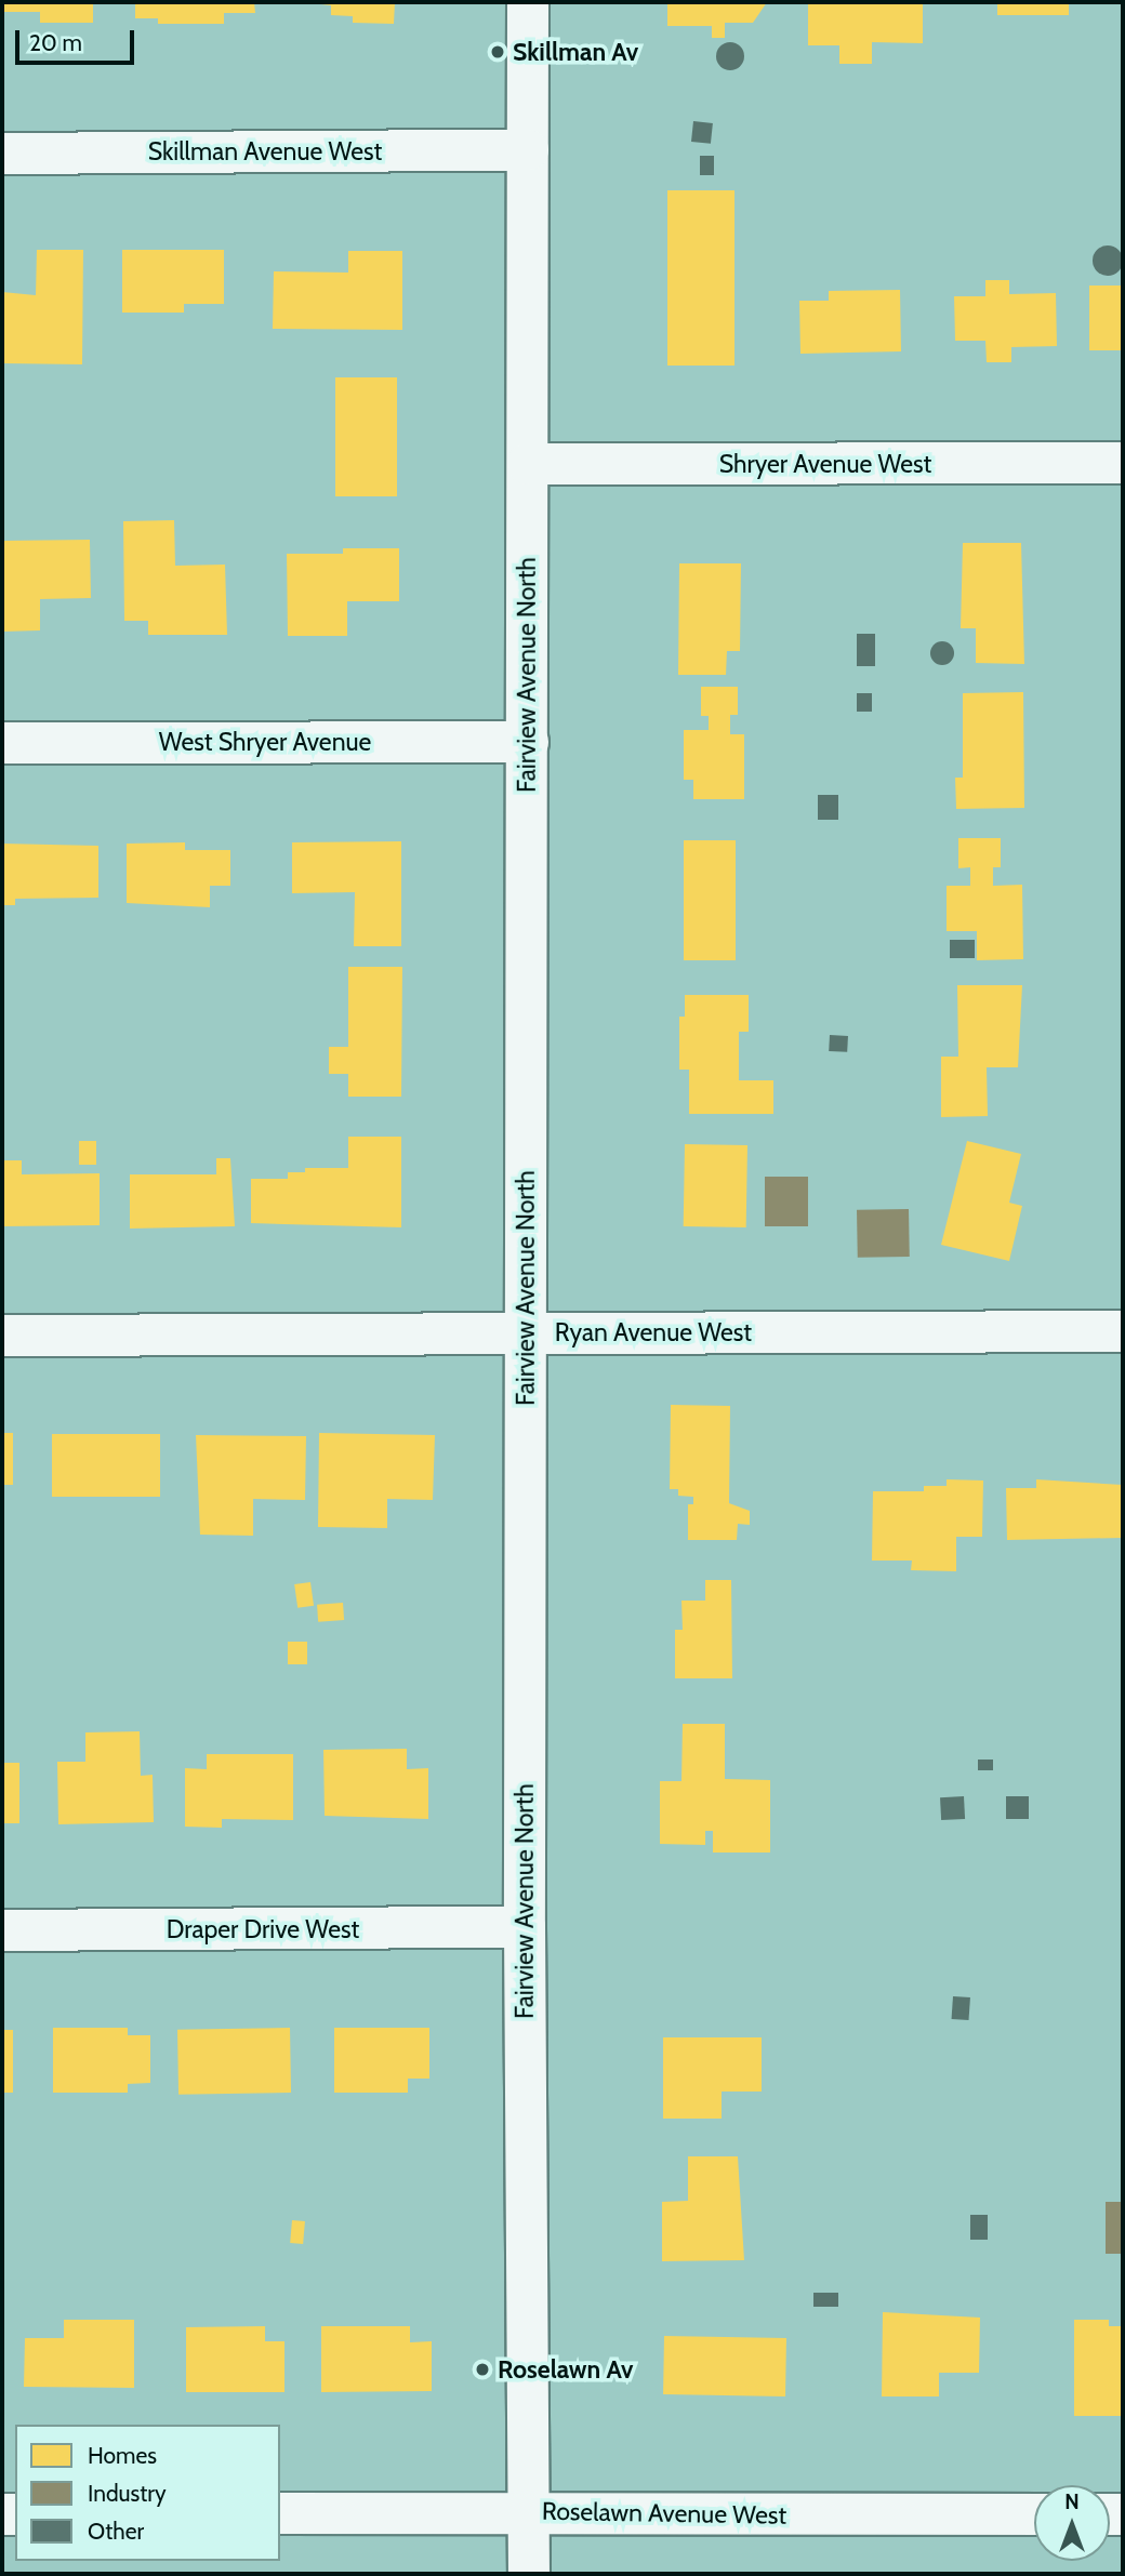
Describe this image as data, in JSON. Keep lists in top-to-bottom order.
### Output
{
  "streets": {
    "street": [
      "Skillman Avenue West",
      "Shryer Avenue West",
      "Fairview Avenue North",
      "West Shryer Avenue",
      "Ryan Avenue West",
      "Draper Drive West",
      "Roselawn Avenue West"
    ]
  },
  "crossings": [
    ["Skillman Avenue West", "Fairview Avenue North"],
    ["Shryer Avenue West", "Fairview Avenue North"],
    ["Fairview Avenue North", "West Shryer Avenue"],
    ["Fairview Avenue North", "Ryan Avenue West"],
    ["Fairview Avenue North", "Draper Drive West"],
    ["Fairview Avenue North", "Roselawn Avenue West"]
  ],
  "places": ["Skillman Av", "Roselawn Av"],
  "legend": ["Homes", "Industry", "Other"],
  "scale_bar": "20 m",
  "north": "top"
}
